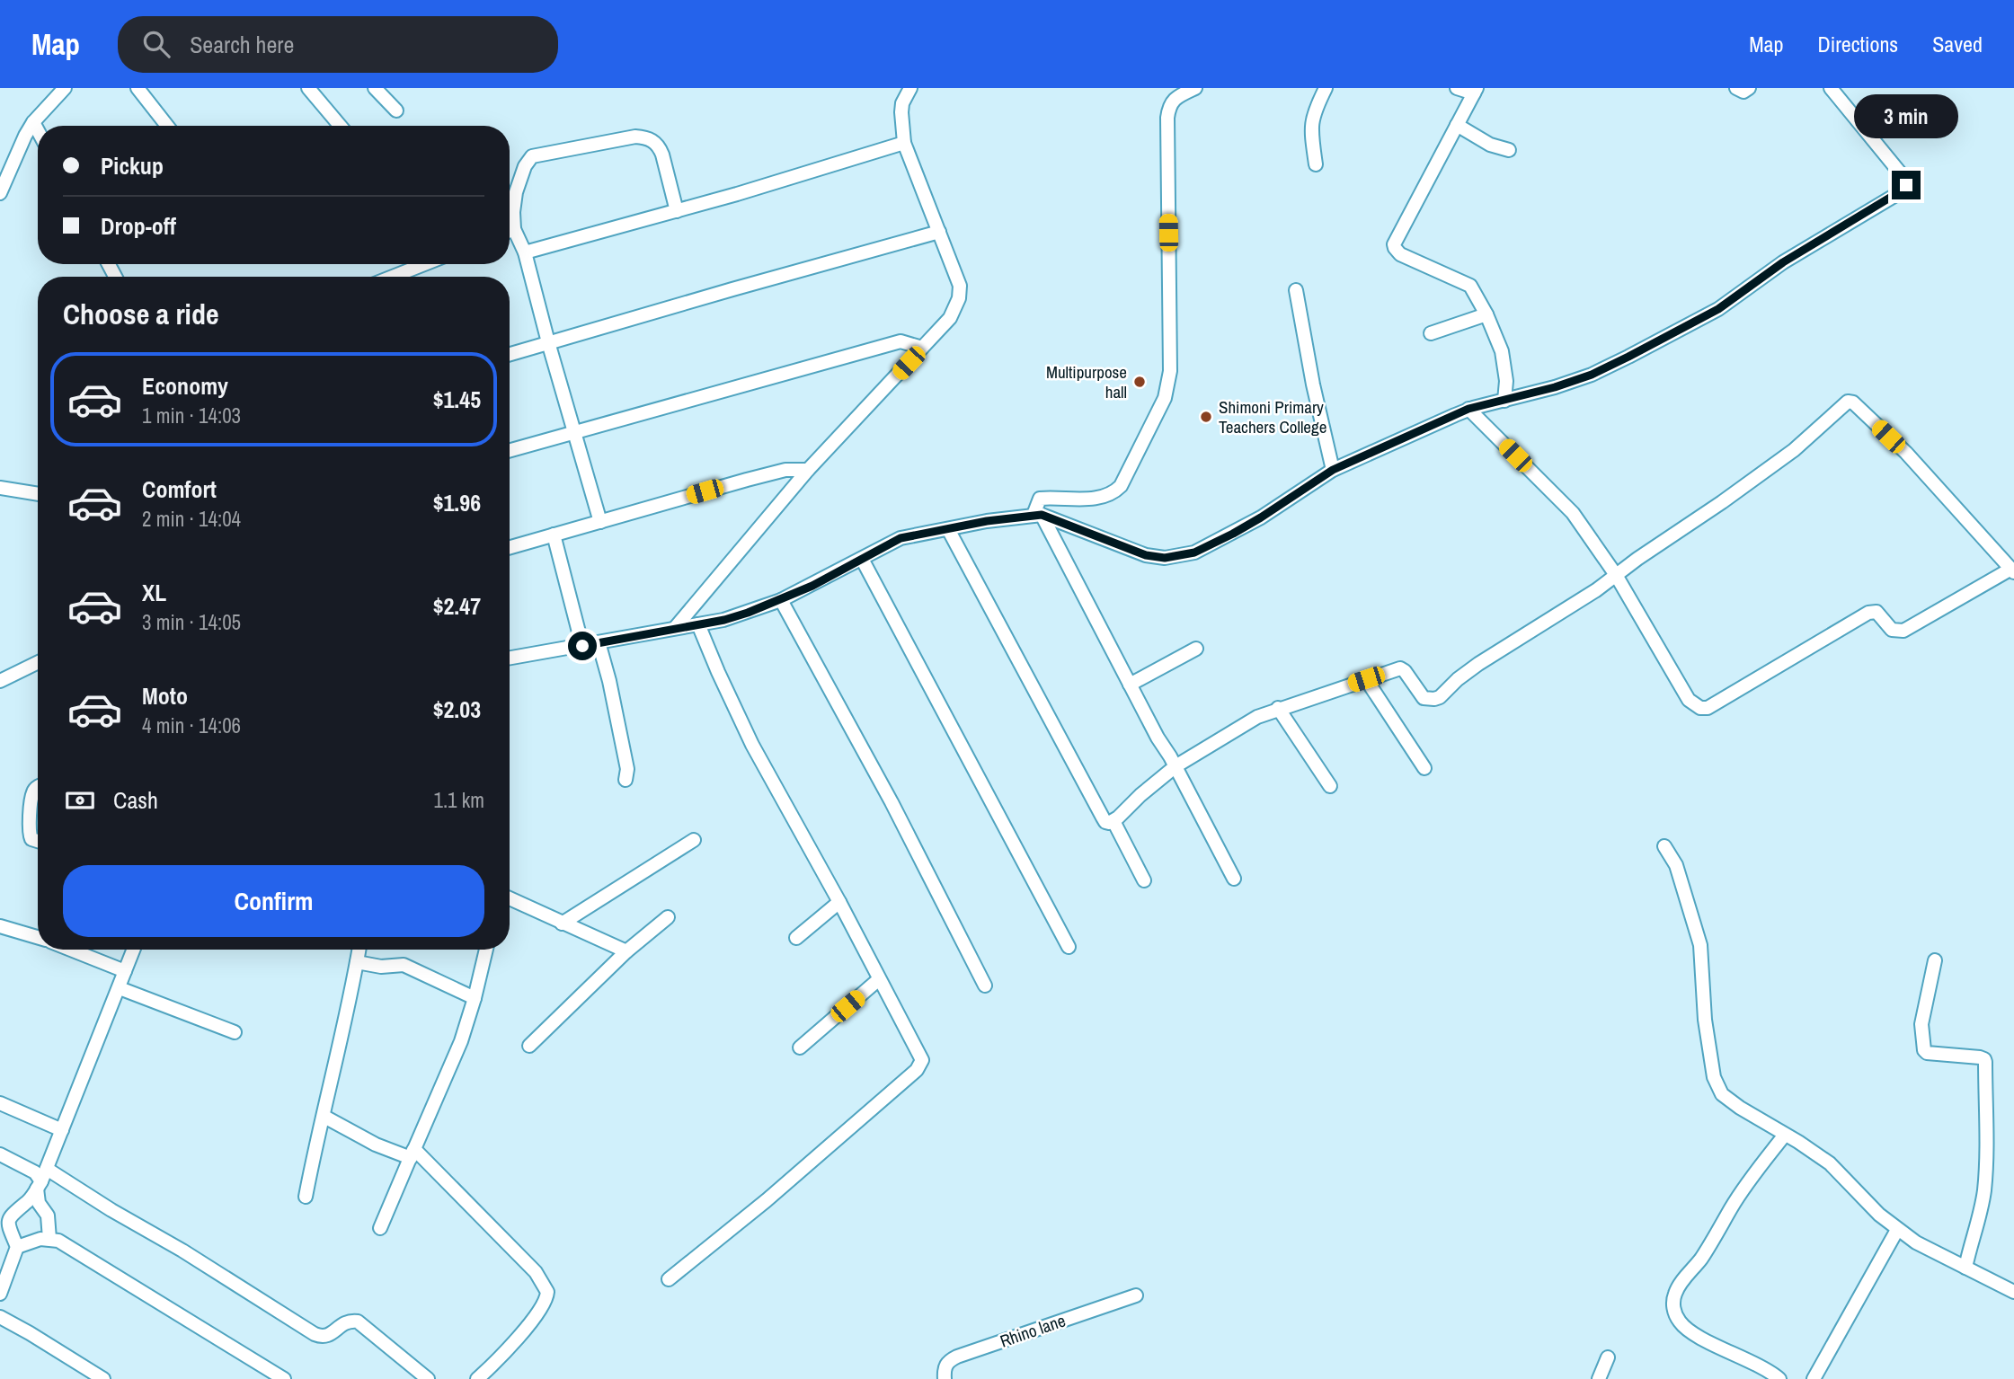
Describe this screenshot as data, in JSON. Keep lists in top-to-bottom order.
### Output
{
  "streets": {
    "street": ["Rhino lane"]
  },
  "places": ["Multipurpose hall", "Shimoni Primary Teachers College"],
  "page": {
    "header": "Map",
    "search": "Search here",
    "nav": ["Map", "Directions", "Saved"],
    "bubble": "3 min",
    "banner": ["Pickup", "Drop-off"],
    "heading": "Choose a ride",
    "list": [
      {
        "name": "Economy",
        "note": "1 min · 14:03",
        "value": "$1.45"
      },
      {
        "name": "Comfort",
        "note": "2 min · 14:04",
        "value": "$1.96"
      },
      {
        "name": "XL",
        "note": "3 min · 14:05",
        "value": "$2.47"
      },
      {
        "name": "Moto",
        "note": "4 min · 14:06",
        "value": "$2.03"
      }
    ],
    "pay": ["Cash", "1.1 km"],
    "buttons": "Confirm"
  }
}
